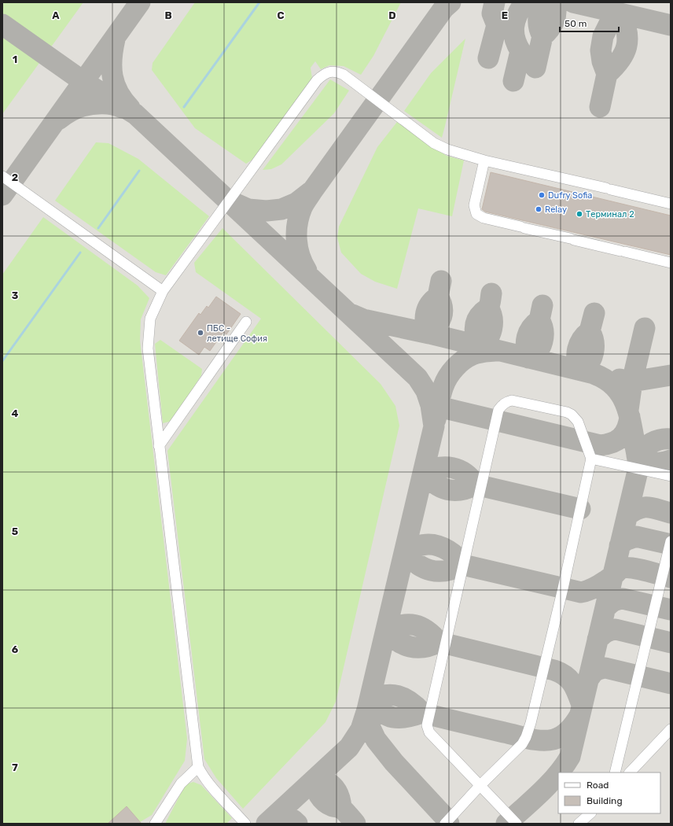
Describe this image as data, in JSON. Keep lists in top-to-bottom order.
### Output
{
  "places": [
    "Dufry Sofia",
    "Relay",
    "Терминал 2",
    "ПБС - летище София"
  ],
  "legend": ["Road", "Building"],
  "scale_bar": "50 m",
  "grid": {
    "columns": [
      "A",
      "B",
      "C",
      "D",
      "E"
    ],
    "rows": [
      "1",
      "2",
      "3",
      "4",
      "5",
      "6",
      "7"
    ]
  }
}
